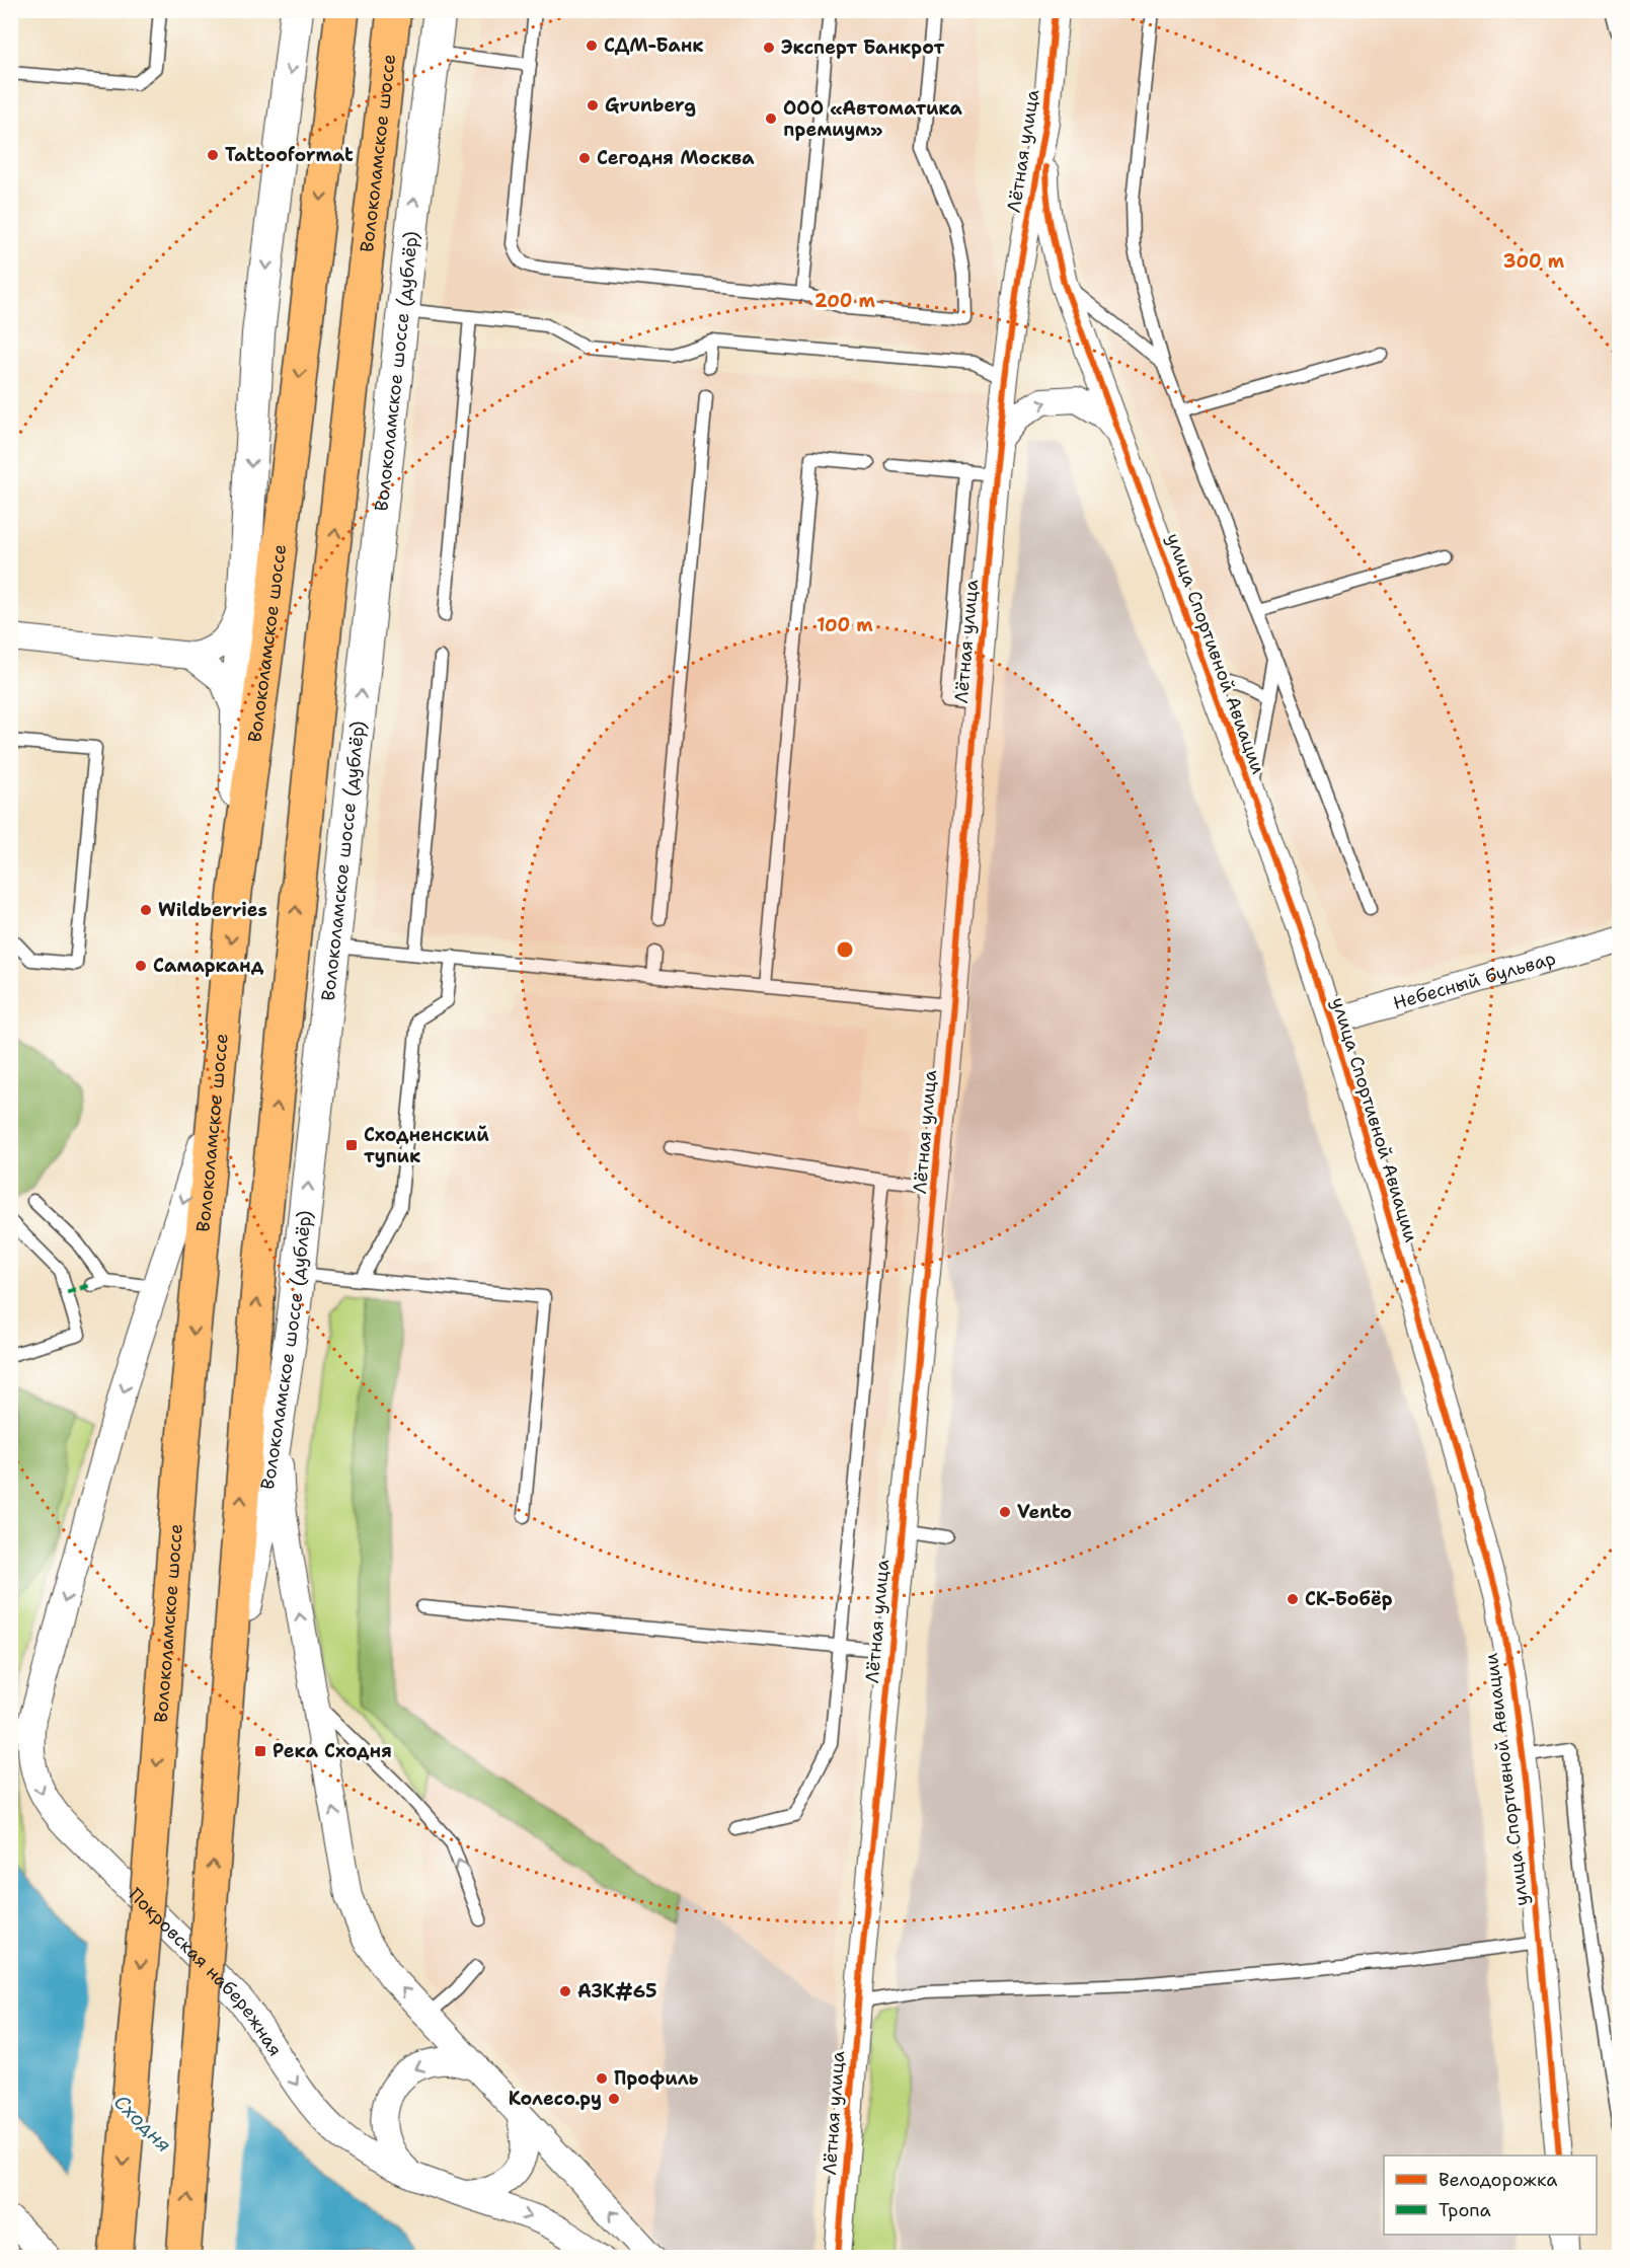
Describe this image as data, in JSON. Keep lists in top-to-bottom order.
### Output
{
  "streets": {
    "main road": ["Волоколамское шоссе"],
    "street": [
      "Лётная улица",
      "Волоколамское шоссе (дублёр)",
      "улица Спортивной Авиации",
      "Небесный бульвар",
      "Покровская набережная"
    ]
  },
  "crossings": [
    ["Лётная улица", "улица Спортивной Авиации"],
    ["Волоколамское шоссе", "Волоколамское шоссе (дублёр)"],
    ["Волоколамское шоссе", "Покровская набережная"],
    ["улица Спортивной Авиации", "Небесный бульвар"]
  ],
  "water": ["Сходня"],
  "places": {
    "other": [
      "СДМ-Банк",
      "Эксперт Банкрот",
      "Grunberg",
      "ООО «Автоматика премиум»",
      "Tattooformat",
      "Сегодня Москва",
      "Wildberries",
      "Самарканд",
      "Vento",
      "СК-Бобёр",
      "АЗК#65",
      "Профиль",
      "Колесо.ру"
    ],
    "transit": ["Сходненский тупик", "Река Сходня"]
  },
  "legend": ["Велодорожка", "Тропа"],
  "rings": ["300 m", "200 m", "100 m"]
}
